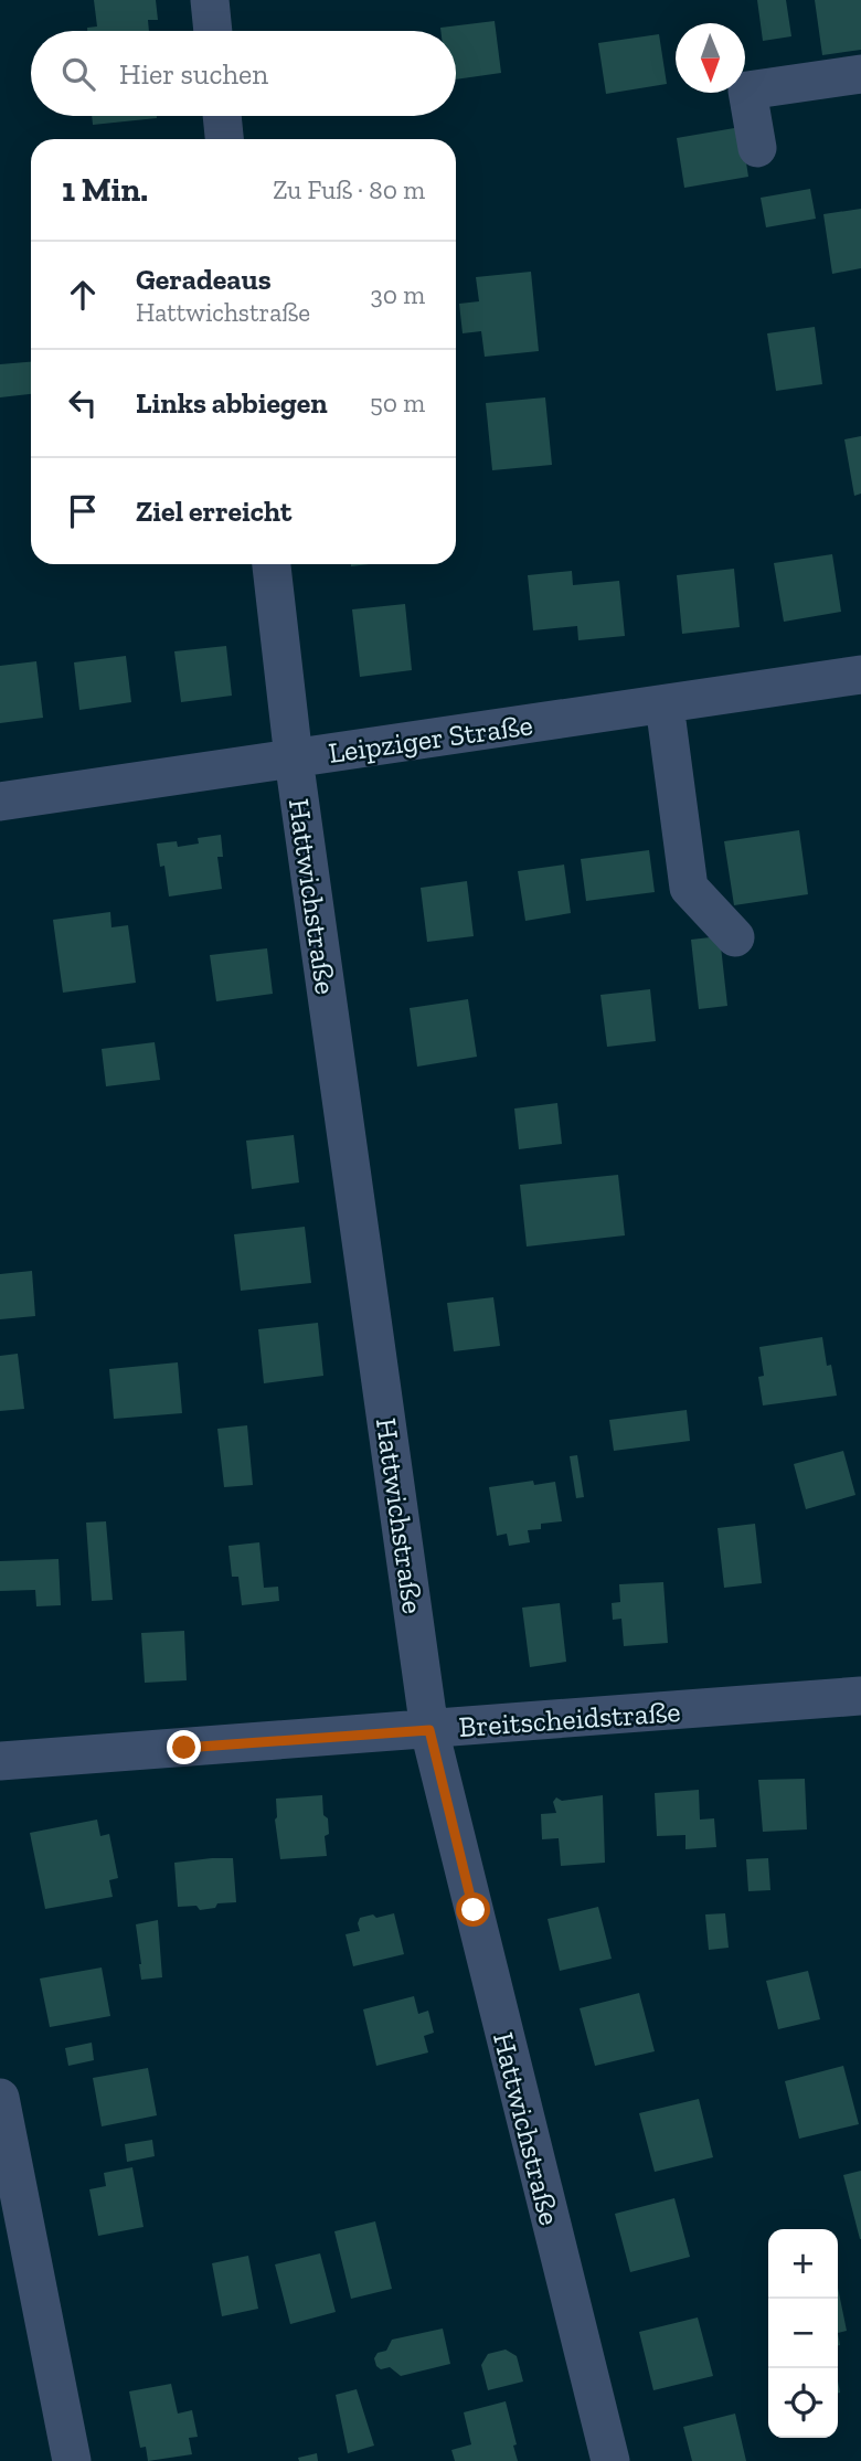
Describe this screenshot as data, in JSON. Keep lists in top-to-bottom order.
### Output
{
  "streets": {
    "street": ["Leipziger Straße", "Hattwichstraße", "Breitscheidstraße"]
  },
  "crossings": [
    ["Leipziger Straße", "Hattwichstraße"],
    ["Hattwichstraße", "Breitscheidstraße"]
  ],
  "north": "bottom",
  "page": {
    "search": "Hier suchen",
    "heading": ["1 Min.", "Zu Fuß · 80 m"],
    "list": [
      ["Geradeaus", "Hattwichstraße", "30 m"],
      ["Links abbiegen", "50 m"],
      "Ziel erreicht"
    ],
    "map_buttons": ["+", "−"]
  }
}
